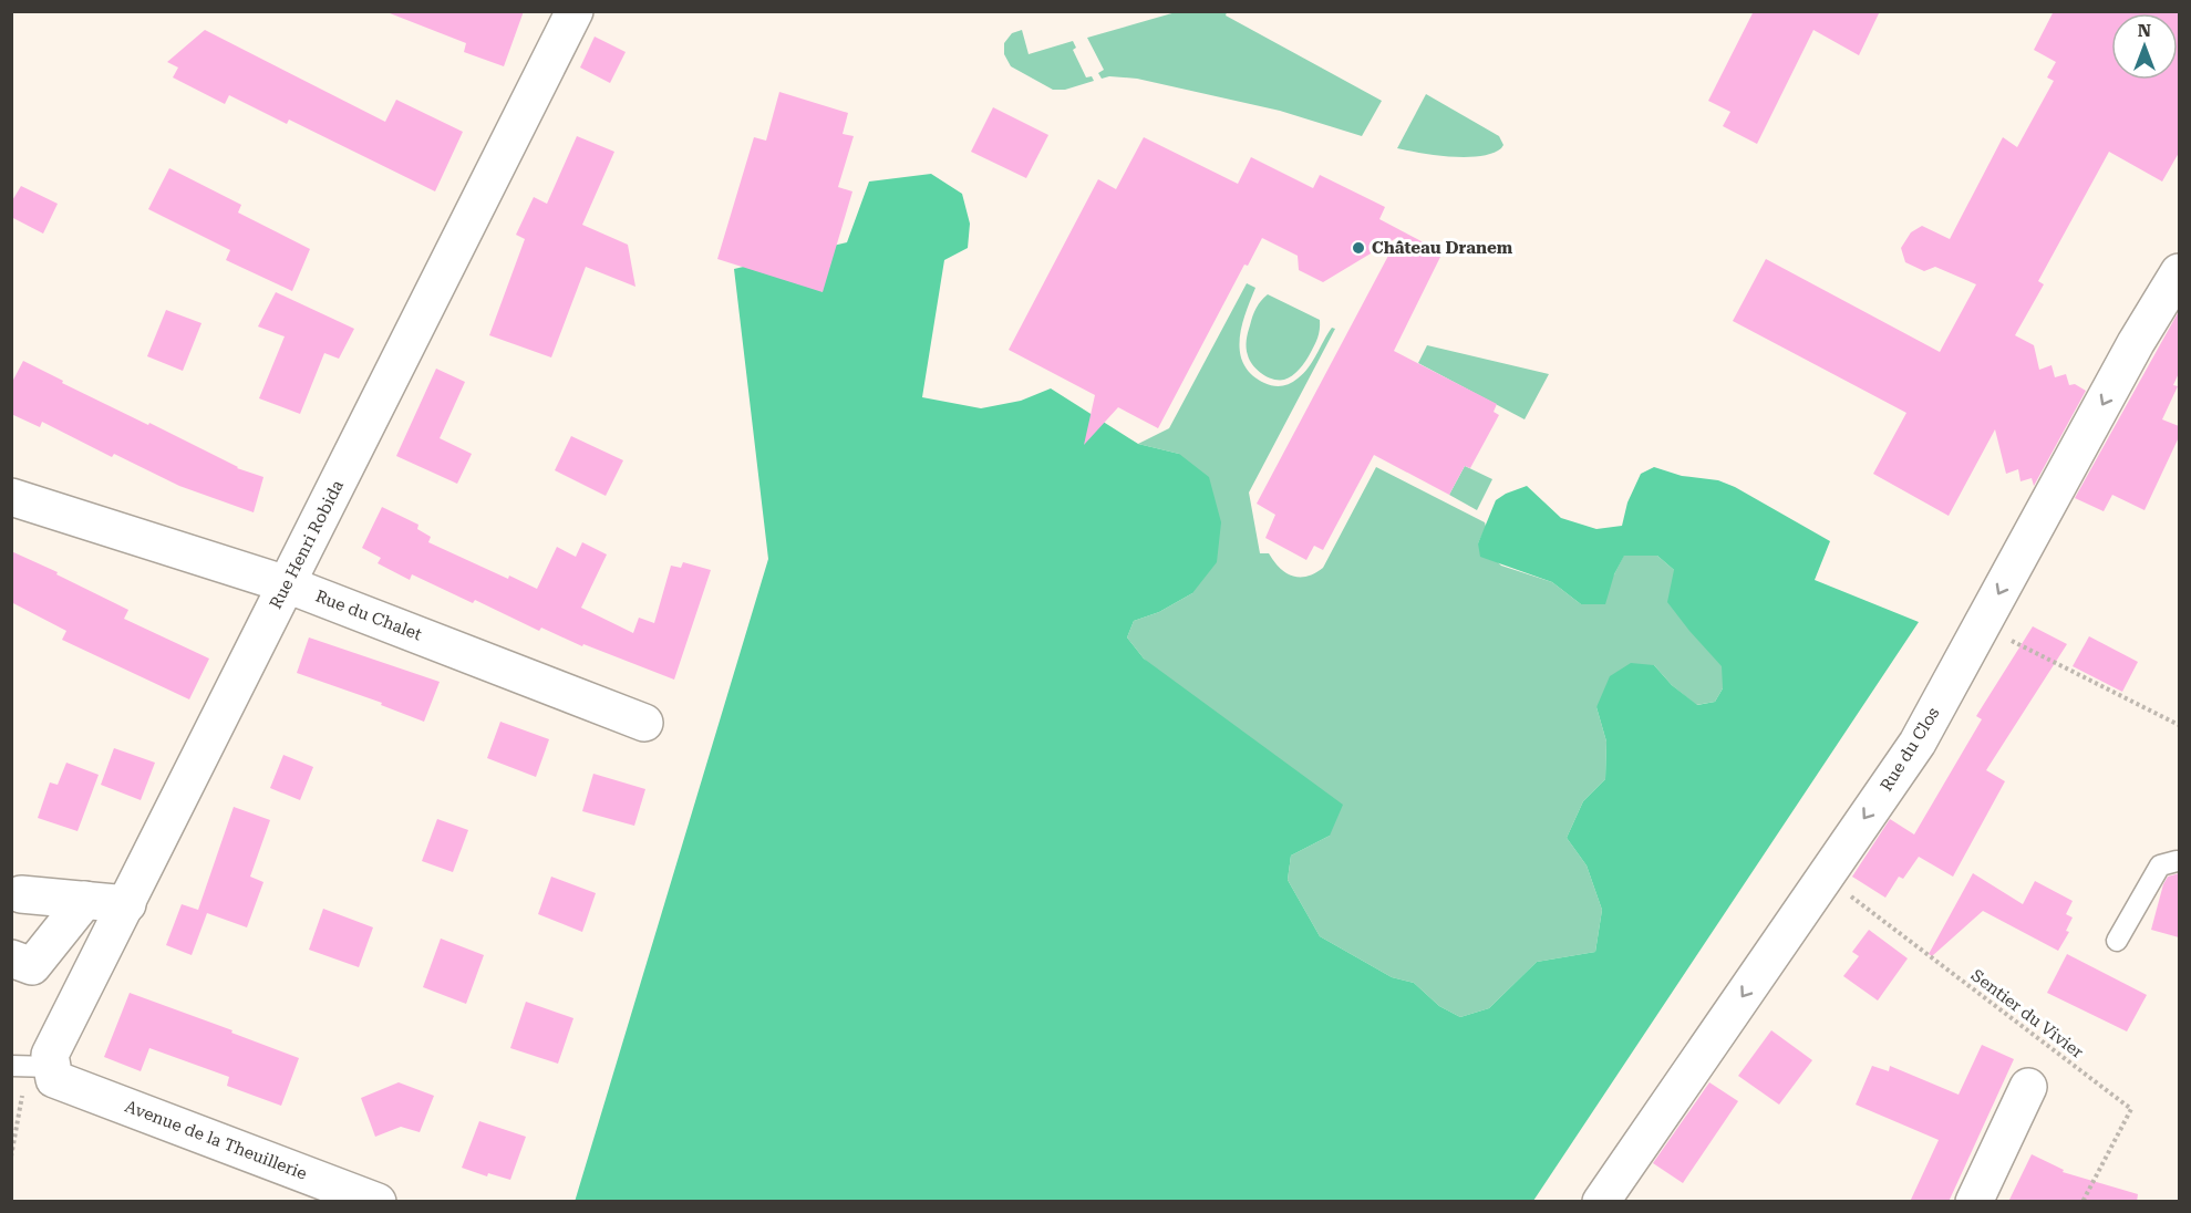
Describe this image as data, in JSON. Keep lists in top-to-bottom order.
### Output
{
  "streets": {
    "street": [
      "Rue Henri Robida",
      "Rue du Chalet",
      "Rue du Clos",
      "Avenue de la Theuillerie"
    ],
    "path": ["Sentier du Vivier"]
  },
  "crossings": [
    ["Rue Henri Robida", "Rue du Chalet"],
    ["Rue Henri Robida", "Avenue de la Theuillerie"],
    ["Rue du Clos", "Sentier du Vivier"]
  ],
  "one_way": ["Rue du Clos"],
  "places": ["Château Dranem"],
  "north": "top"
}
